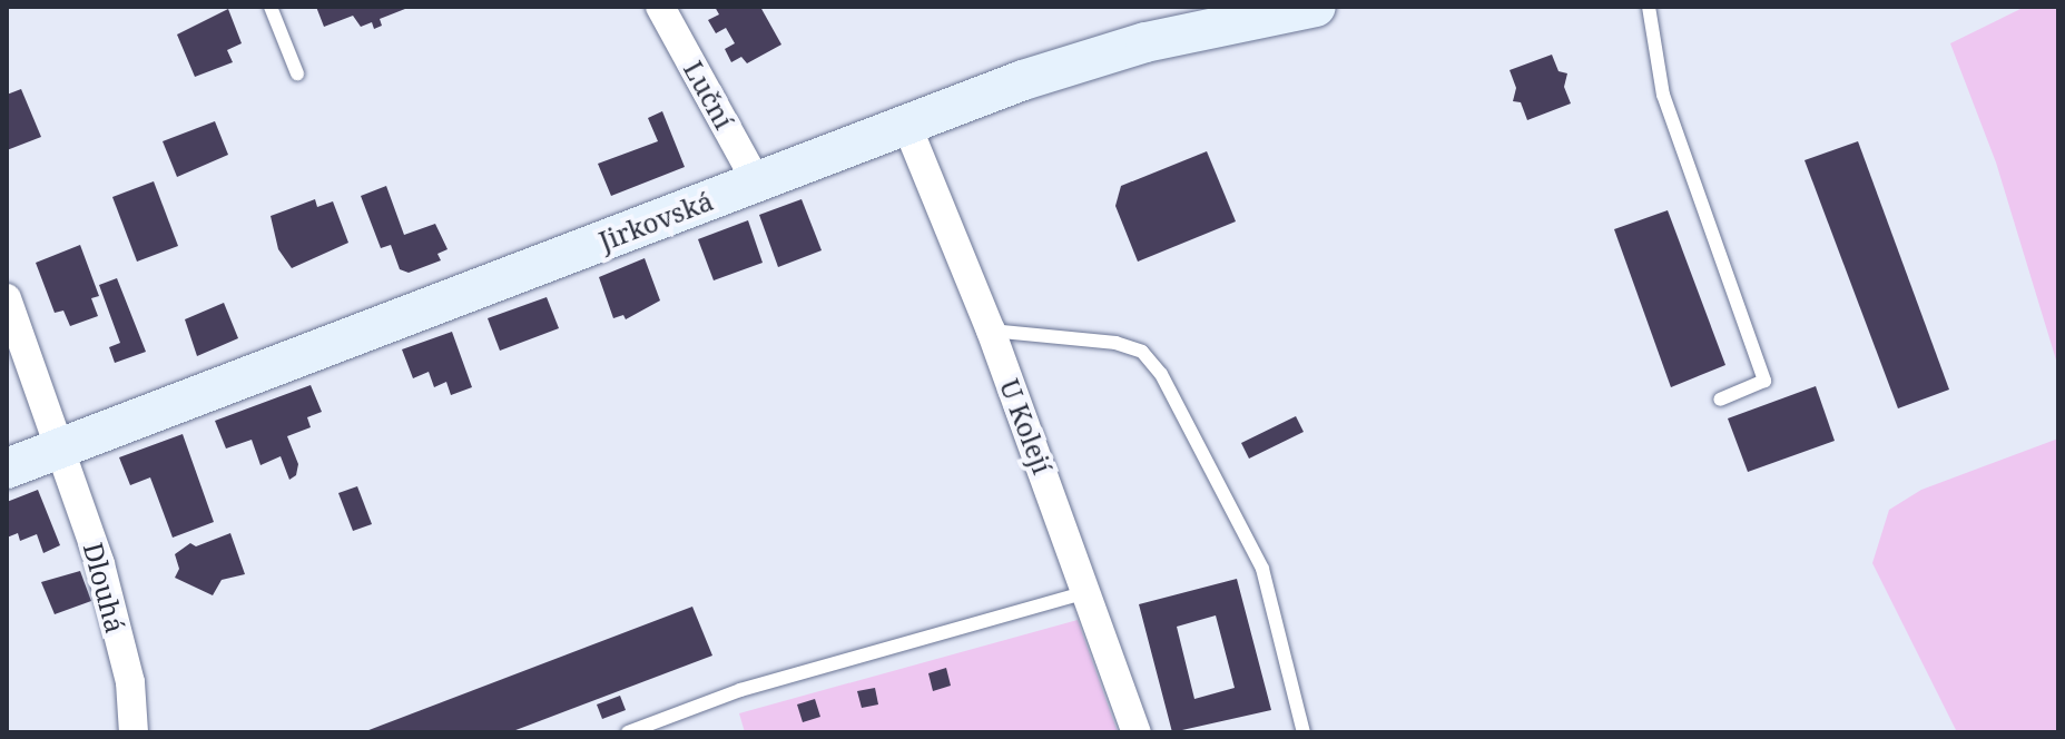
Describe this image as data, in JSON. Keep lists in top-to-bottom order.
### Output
{
  "streets": {
    "main road": ["Jirkovská"],
    "street": ["Luční", "U Kolejí", "Dlouhá"]
  },
  "crossings": [
    ["Luční", "Jirkovská"],
    ["Jirkovská", "U Kolejí"],
    ["Jirkovská", "Dlouhá"]
  ]
}
